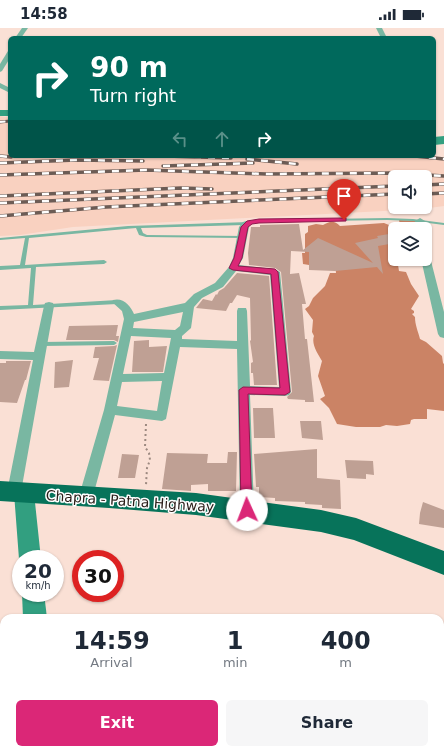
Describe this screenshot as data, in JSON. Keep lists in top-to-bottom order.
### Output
{
  "streets": {
    "highway": ["Chapra - Patna Highway"]
  },
  "page": {
    "status": "14:58",
    "turn": ["90 m", "Turn right"],
    "speed": "20 km/h",
    "limit": "30",
    "eta": [
      "14:59",
      "Arrival",
      "1",
      "min",
      "400",
      "m"
    ],
    "buttons": ["Exit", "Share"]
  }
}
